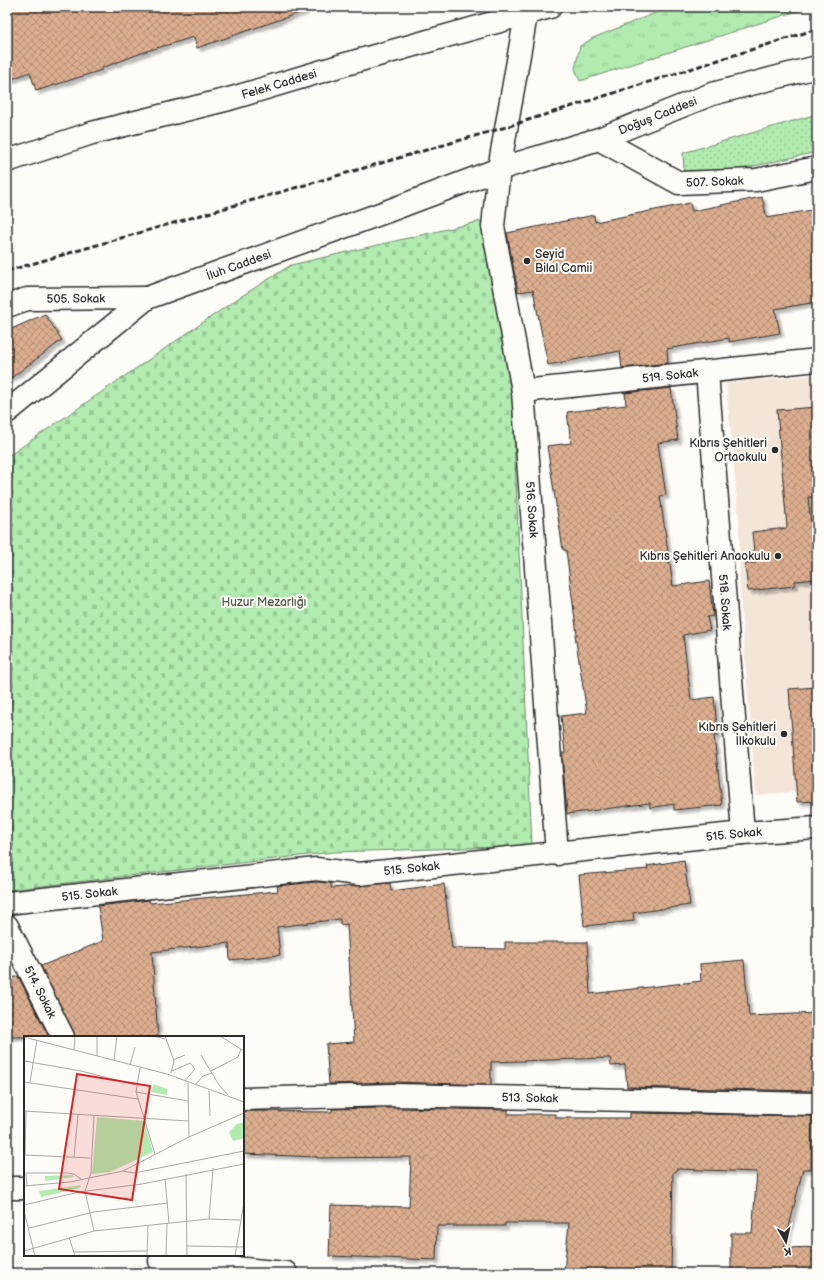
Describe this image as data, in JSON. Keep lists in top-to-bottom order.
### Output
{
  "streets": {
    "street": [
      "Felek Caddesi",
      "Doğuş Caddesi",
      "507. Sokak",
      "İluh Caddesi",
      "505. Sokak",
      "519. Sokak",
      "516. Sokak",
      "518. Sokak",
      "515. Sokak",
      "514. Sokak",
      "513. Sokak"
    ]
  },
  "crossings": [
    ["Felek Caddesi", "516. Sokak"],
    ["Doğuş Caddesi", "507. Sokak"],
    ["Doğuş Caddesi", "İluh Caddesi"],
    ["Doğuş Caddesi", "516. Sokak"],
    ["İluh Caddesi", "505. Sokak"],
    ["İluh Caddesi", "516. Sokak"],
    ["519. Sokak", "516. Sokak"],
    ["519. Sokak", "518. Sokak"],
    ["516. Sokak", "515. Sokak"],
    ["518. Sokak", "515. Sokak"]
  ],
  "parks": ["Huzur Mezarlığı"],
  "places": [
    "Seyid Bilal Camii",
    "Kıbrıs Şehitleri Ortaokulu",
    "Kıbrıs Şehitleri Anaokulu",
    "Kıbrıs Şehitleri İlkokulu"
  ],
  "north": "bottom"
}
